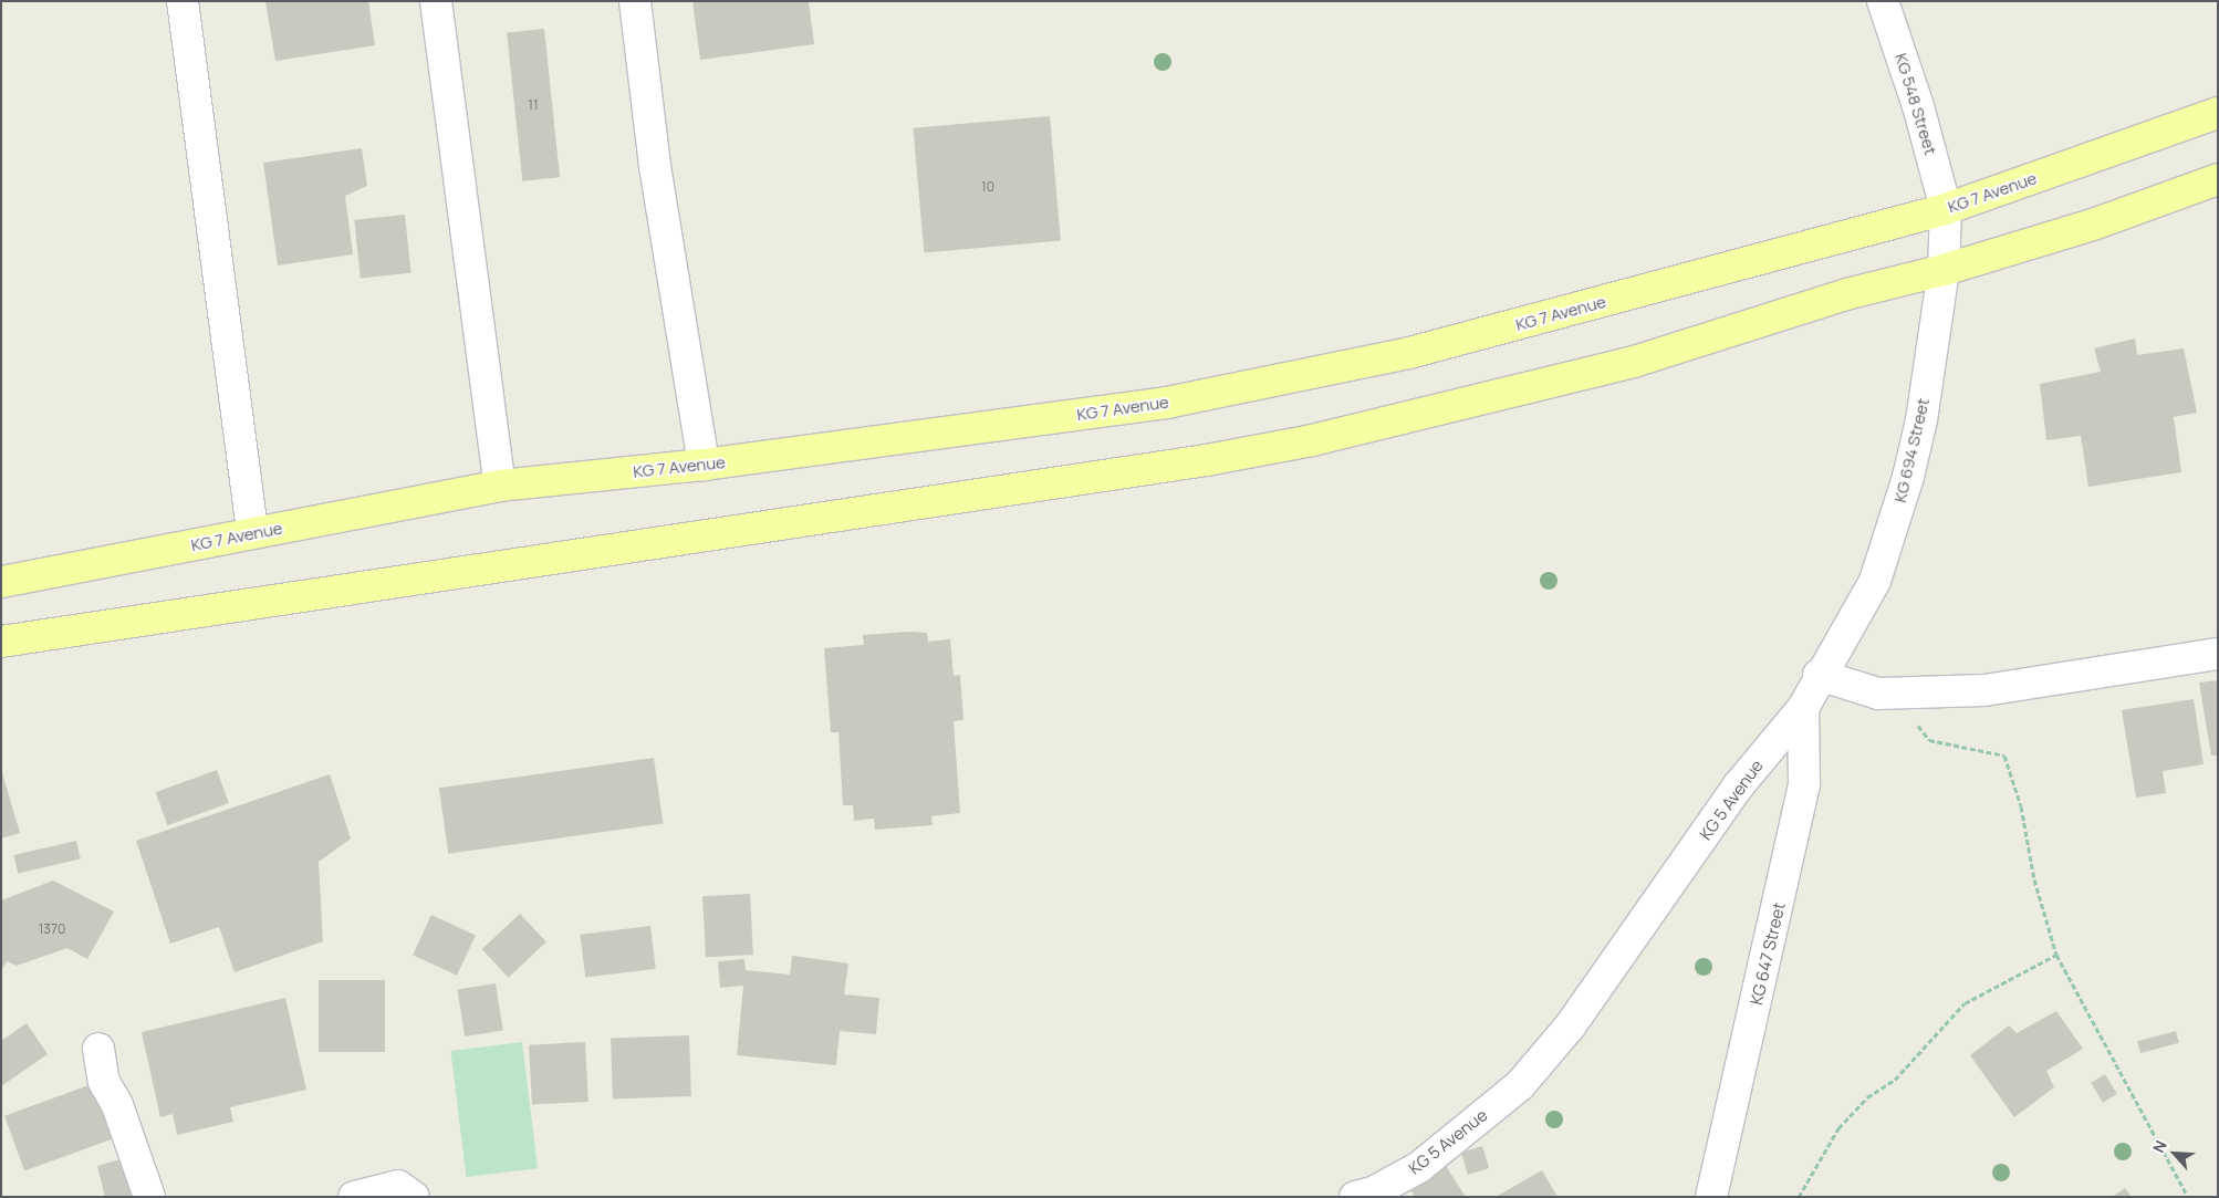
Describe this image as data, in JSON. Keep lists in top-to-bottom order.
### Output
{
  "streets": {
    "main road": ["KG 7 Avenue"],
    "street": [
      "KG 548 Street",
      "KG 694 Street",
      "KG 5 Avenue",
      "KG 647 Street"
    ]
  },
  "crossings": [
    ["KG 548 Street", "KG 7 Avenue"],
    ["KG 548 Street", "KG 694 Street"],
    ["KG 7 Avenue", "KG 694 Street"],
    ["KG 694 Street", "KG 5 Avenue"],
    ["KG 5 Avenue", "KG 647 Street"]
  ],
  "house_numbers": ["11", "10", "1370"],
  "north": "top left"
}
